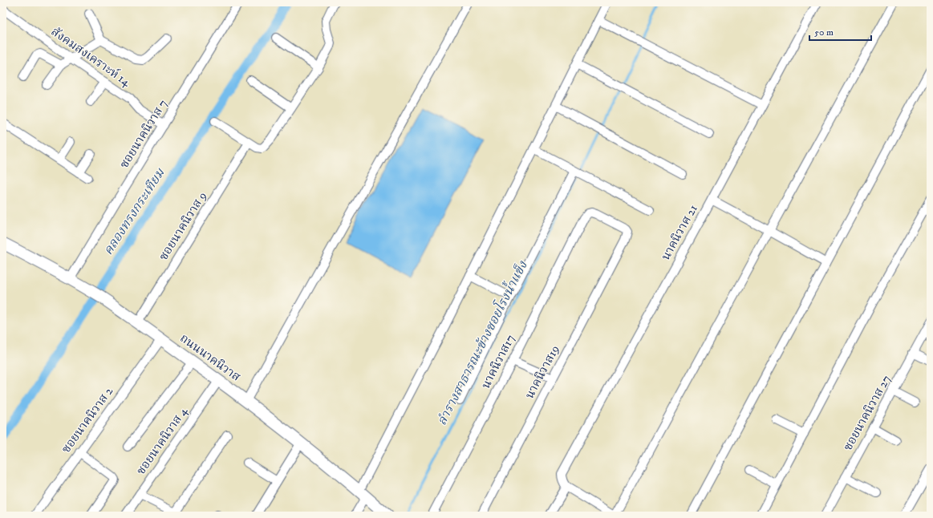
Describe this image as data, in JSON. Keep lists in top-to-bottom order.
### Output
{
  "streets": {
    "main road": ["ถนนนาคนิวาส"],
    "street": [
      "สังคมสงเคราะห์ 14",
      "ซอยนาคนิวาส 7",
      "ซอยนาคนิวาส 9",
      "นาคนิวาศ 21",
      "นาคนิวาส17",
      "นาคนิวาส19",
      "ซอยนาคนิวาส 27",
      "ซอยนาคนิวาส 2",
      "ซอยนาคนิวาส 4"
    ]
  },
  "crossings": [
    ["สังคมสงเคราะห์ 14", "ซอยนาคนิวาส 7"],
    ["ซอยนาคนิวาส 7", "ถนนนาคนิวาส"],
    ["ซอยนาคนิวาส 9", "ถนนนาคนิวาส"],
    ["ถนนนาคนิวาส", "ซอยนาคนิวาส 2"],
    ["ถนนนาคนิวาส", "ซอยนาคนิวาส 4"],
    ["นาคนิวาส17", "นาคนิวาส19"]
  ],
  "water": ["คลองทรงกระเทียม", "ลำรางสาธารณะข้างซอยโรงน้ำแข็ง"],
  "scale_bar": "50 m"
}
